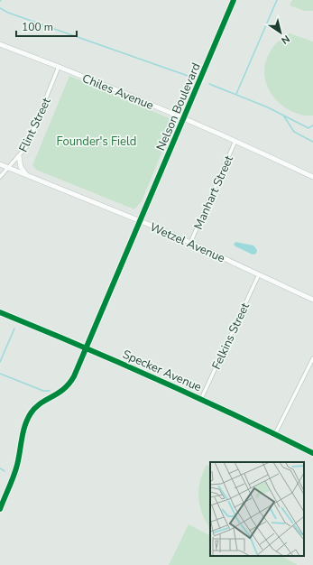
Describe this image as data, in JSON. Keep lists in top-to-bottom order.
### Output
{
  "streets": {
    "street": [
      "Chiles Avenue",
      "Nelson Boulevard",
      "Flint Street",
      "Manhart Street",
      "Wetzel Avenue",
      "Felkins Street",
      "Specker Avenue"
    ]
  },
  "crossings": [
    ["Chiles Avenue", "Nelson Boulevard"],
    ["Chiles Avenue", "Flint Street"],
    ["Chiles Avenue", "Manhart Street"],
    ["Nelson Boulevard", "Wetzel Avenue"],
    ["Nelson Boulevard", "Specker Avenue"],
    ["Flint Street", "Wetzel Avenue"],
    ["Manhart Street", "Wetzel Avenue"],
    ["Wetzel Avenue", "Felkins Street"],
    ["Felkins Street", "Specker Avenue"]
  ],
  "parks": ["Founder's Field"],
  "scale_bar": "100 m",
  "north": "bottom right"
}
